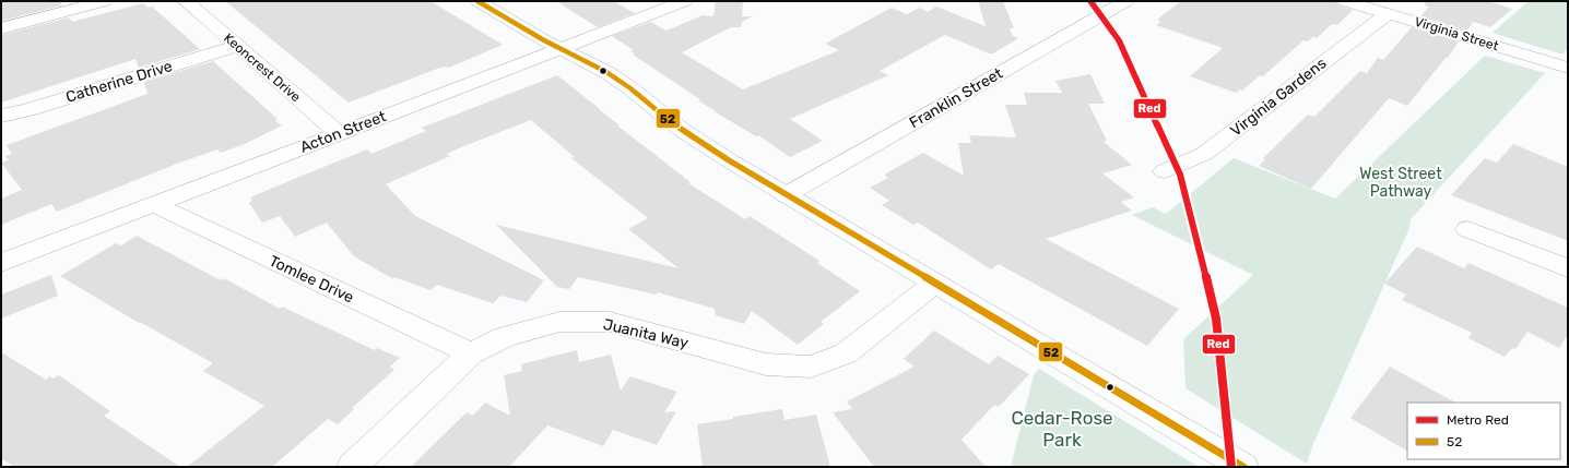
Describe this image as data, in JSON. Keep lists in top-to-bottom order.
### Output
{
  "streets": {
    "street": [
      "Virginia Street",
      "Keoncrest Drive",
      "Catherine Drive",
      "Virginia Gardens",
      "Franklin Street",
      "Acton Street",
      "Tomlee Drive",
      "Juanita Way"
    ]
  },
  "crossings": [
    ["Virginia Street", "Virginia Gardens"],
    ["Keoncrest Drive", "Catherine Drive"],
    ["Keoncrest Drive", "Acton Street"],
    ["Acton Street", "Tomlee Drive"],
    ["Tomlee Drive", "Juanita Way"]
  ],
  "parks": ["West Street Pathway", "Cedar-Rose Park"],
  "lines": ["metro line Red", "transit line 52"],
  "legend": ["Metro Red", "52"]
}
